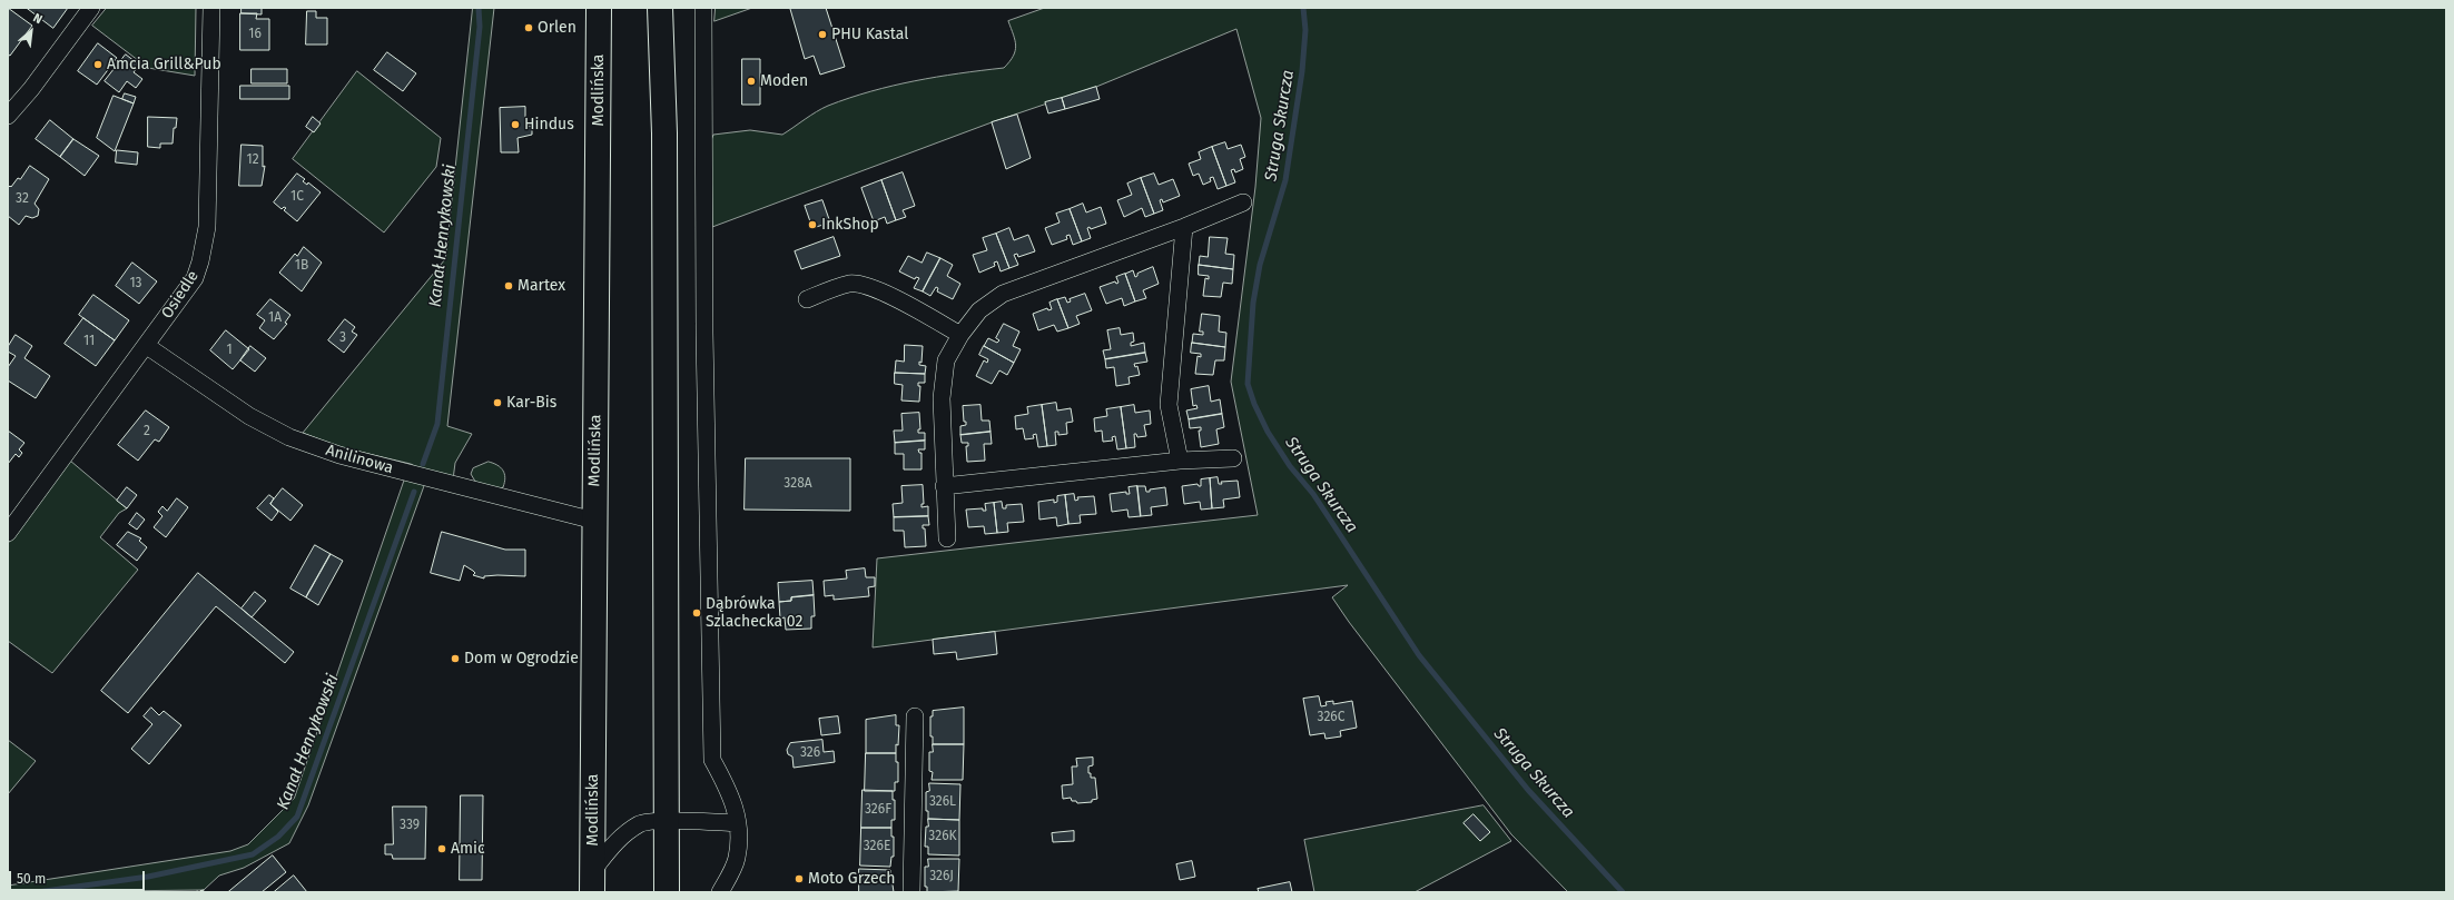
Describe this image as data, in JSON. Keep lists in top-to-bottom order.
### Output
{
  "streets": {
    "main road": ["Modlińska"],
    "street": ["Osiedle", "Anilinowa"]
  },
  "crossings": [
    ["Modlińska", "Anilinowa"],
    ["Osiedle", "Anilinowa"]
  ],
  "water": ["Struga Skurcza", "Kanał Henrykowski"],
  "places": [
    "Orlen",
    "PHU Kastal",
    "Amcia Grill&Pub",
    "Moden",
    "Hindus",
    "InkShop",
    "Martex",
    "Kar-Bis",
    "Dąbrówka Szlachecka 02",
    "Dom w Ogrodzie",
    "Amic",
    "Moto Grzech"
  ],
  "house_numbers": [
    "16",
    "12",
    "1C",
    "32",
    "1B",
    "13",
    "1A",
    "3",
    "11",
    "1",
    "2",
    "328A",
    "326C",
    "326",
    "326L",
    "326F",
    "339",
    "326K",
    "326E",
    "326J"
  ],
  "scale_bar": "50 m",
  "north": "top right"
}
